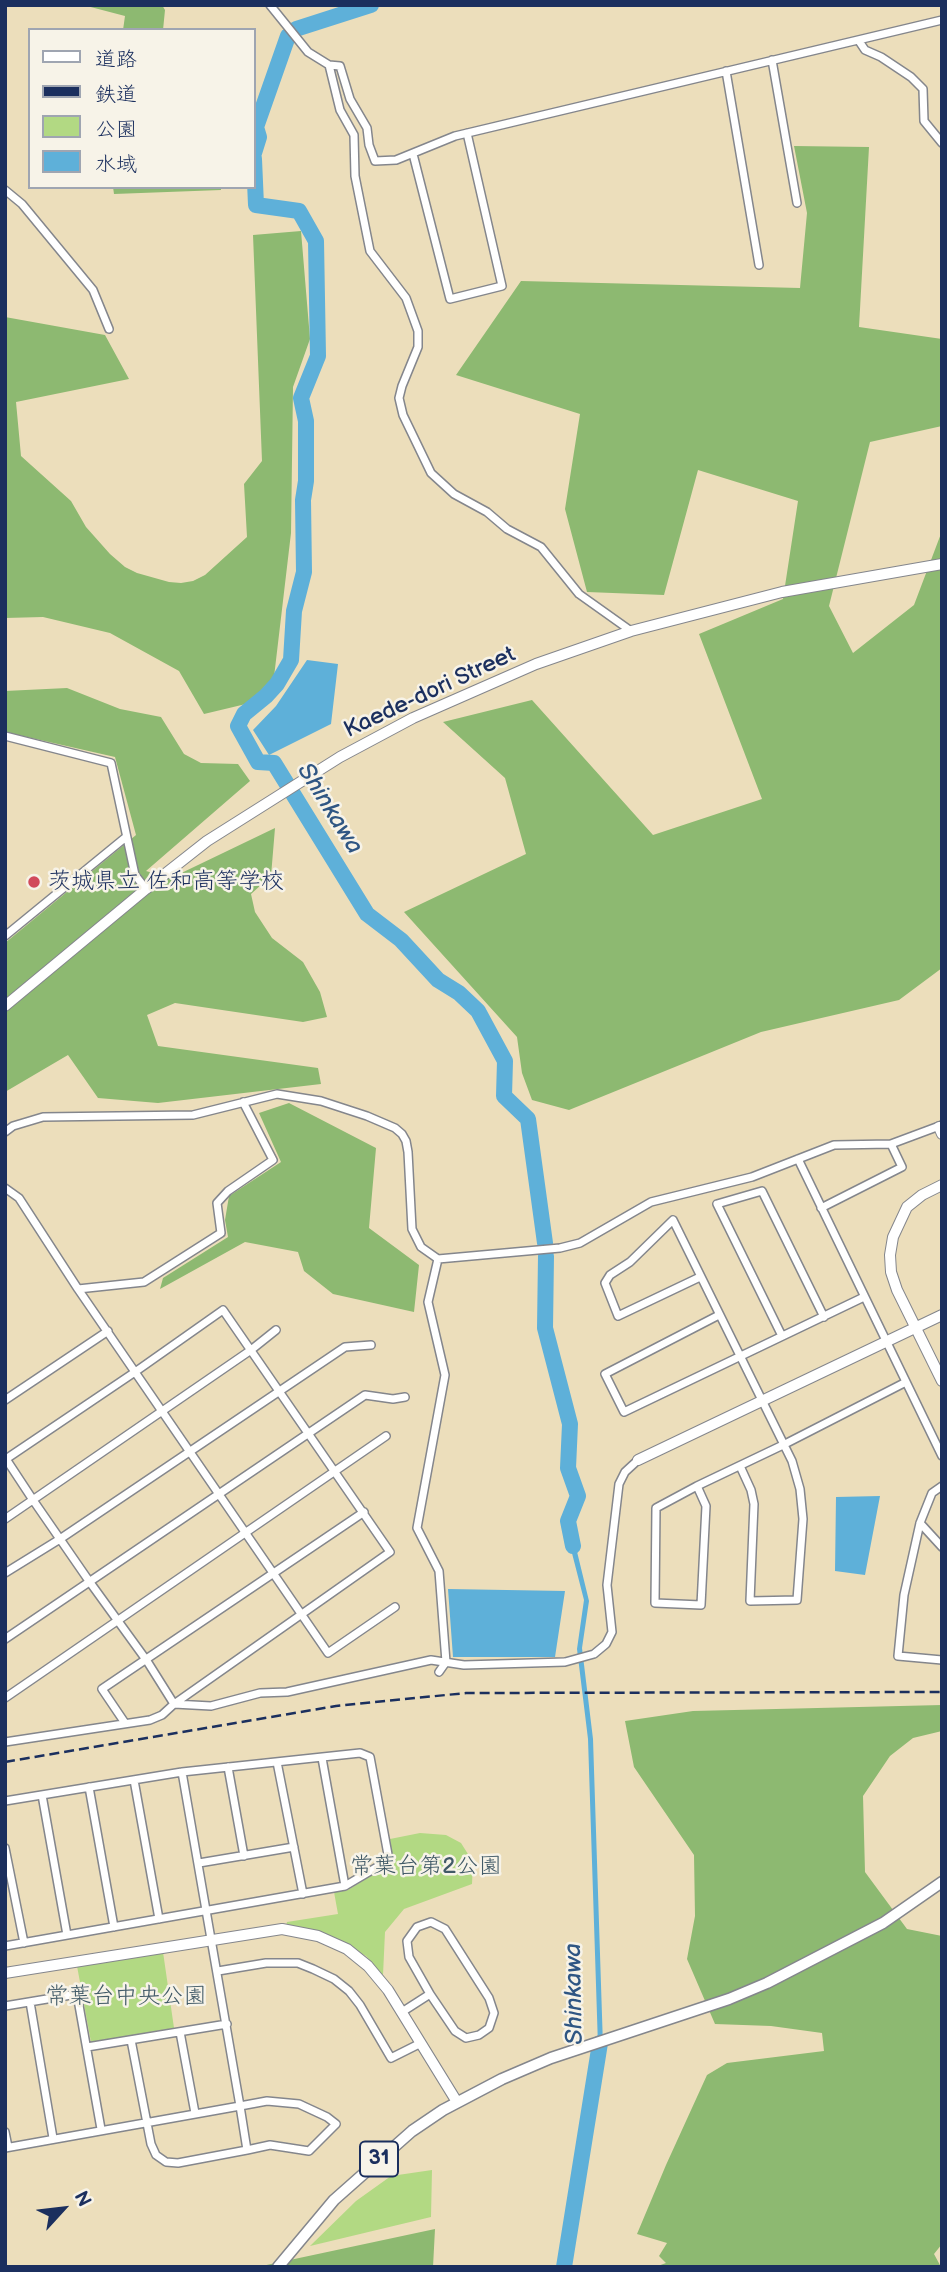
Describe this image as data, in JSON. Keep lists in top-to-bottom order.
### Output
{
  "streets": {
    "main road": ["31"],
    "street": ["Kaede-dori Street"]
  },
  "water": ["Shinkawa"],
  "parks": ["常葉台第2公園", "常葉台中央公園"],
  "places": ["茨城県立 佐和高等学校"],
  "legend": [
    "道路",
    "鉄道",
    "公園",
    "水域"
  ],
  "north": "top right"
}
